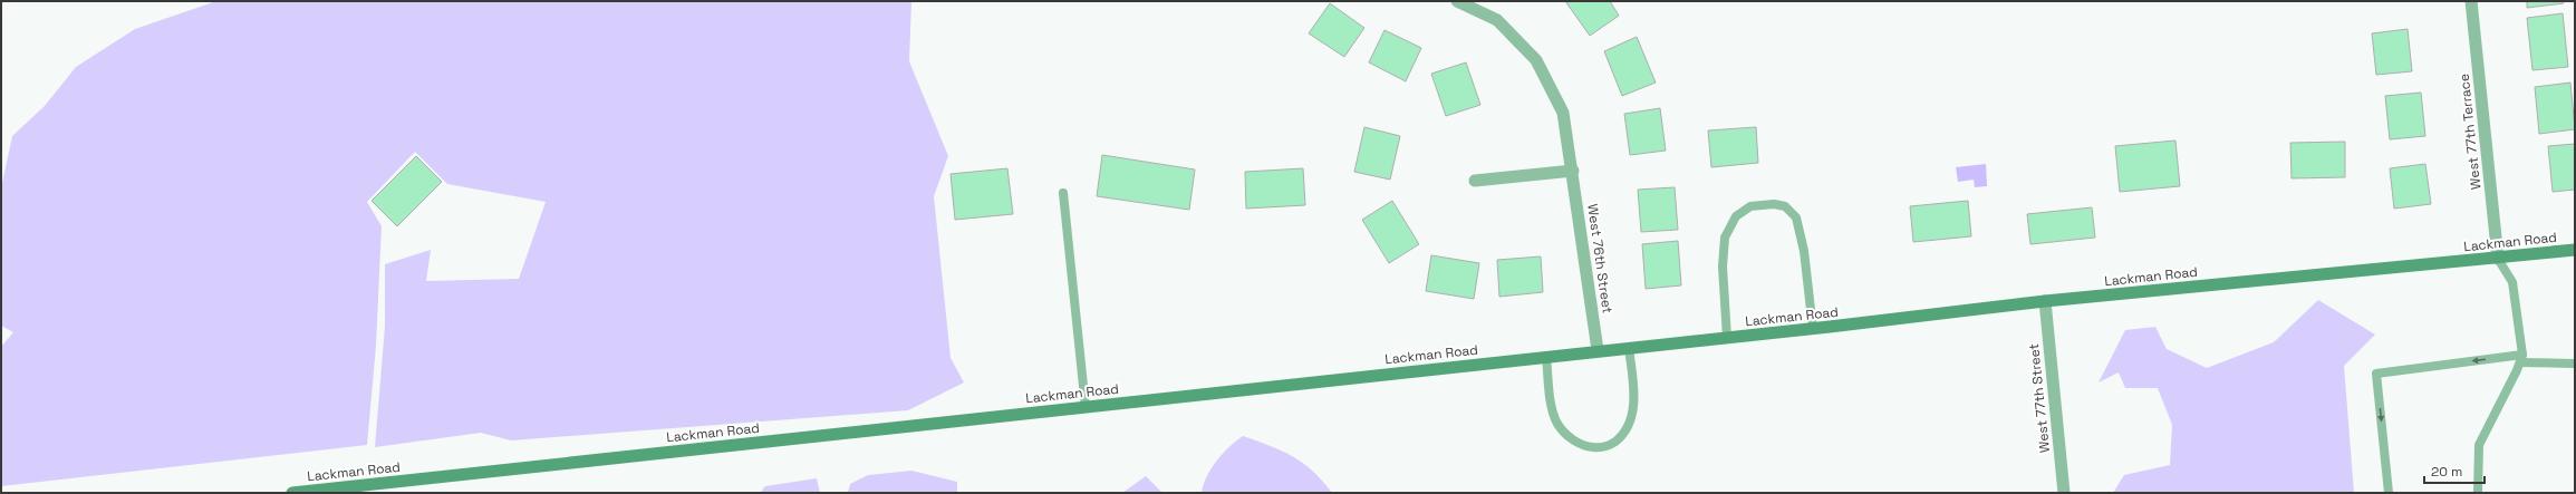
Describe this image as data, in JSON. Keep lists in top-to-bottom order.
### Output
{
  "streets": {
    "main road": ["Lackman Road"],
    "street": ["West 77th Terrace", "West 76th Street", "West 77th Street"]
  },
  "crossings": [
    ["West 77th Terrace", "Lackman Road"],
    ["Lackman Road", "West 76th Street"],
    ["Lackman Road", "West 77th Street"]
  ],
  "scale_bar": "20 m"
}
